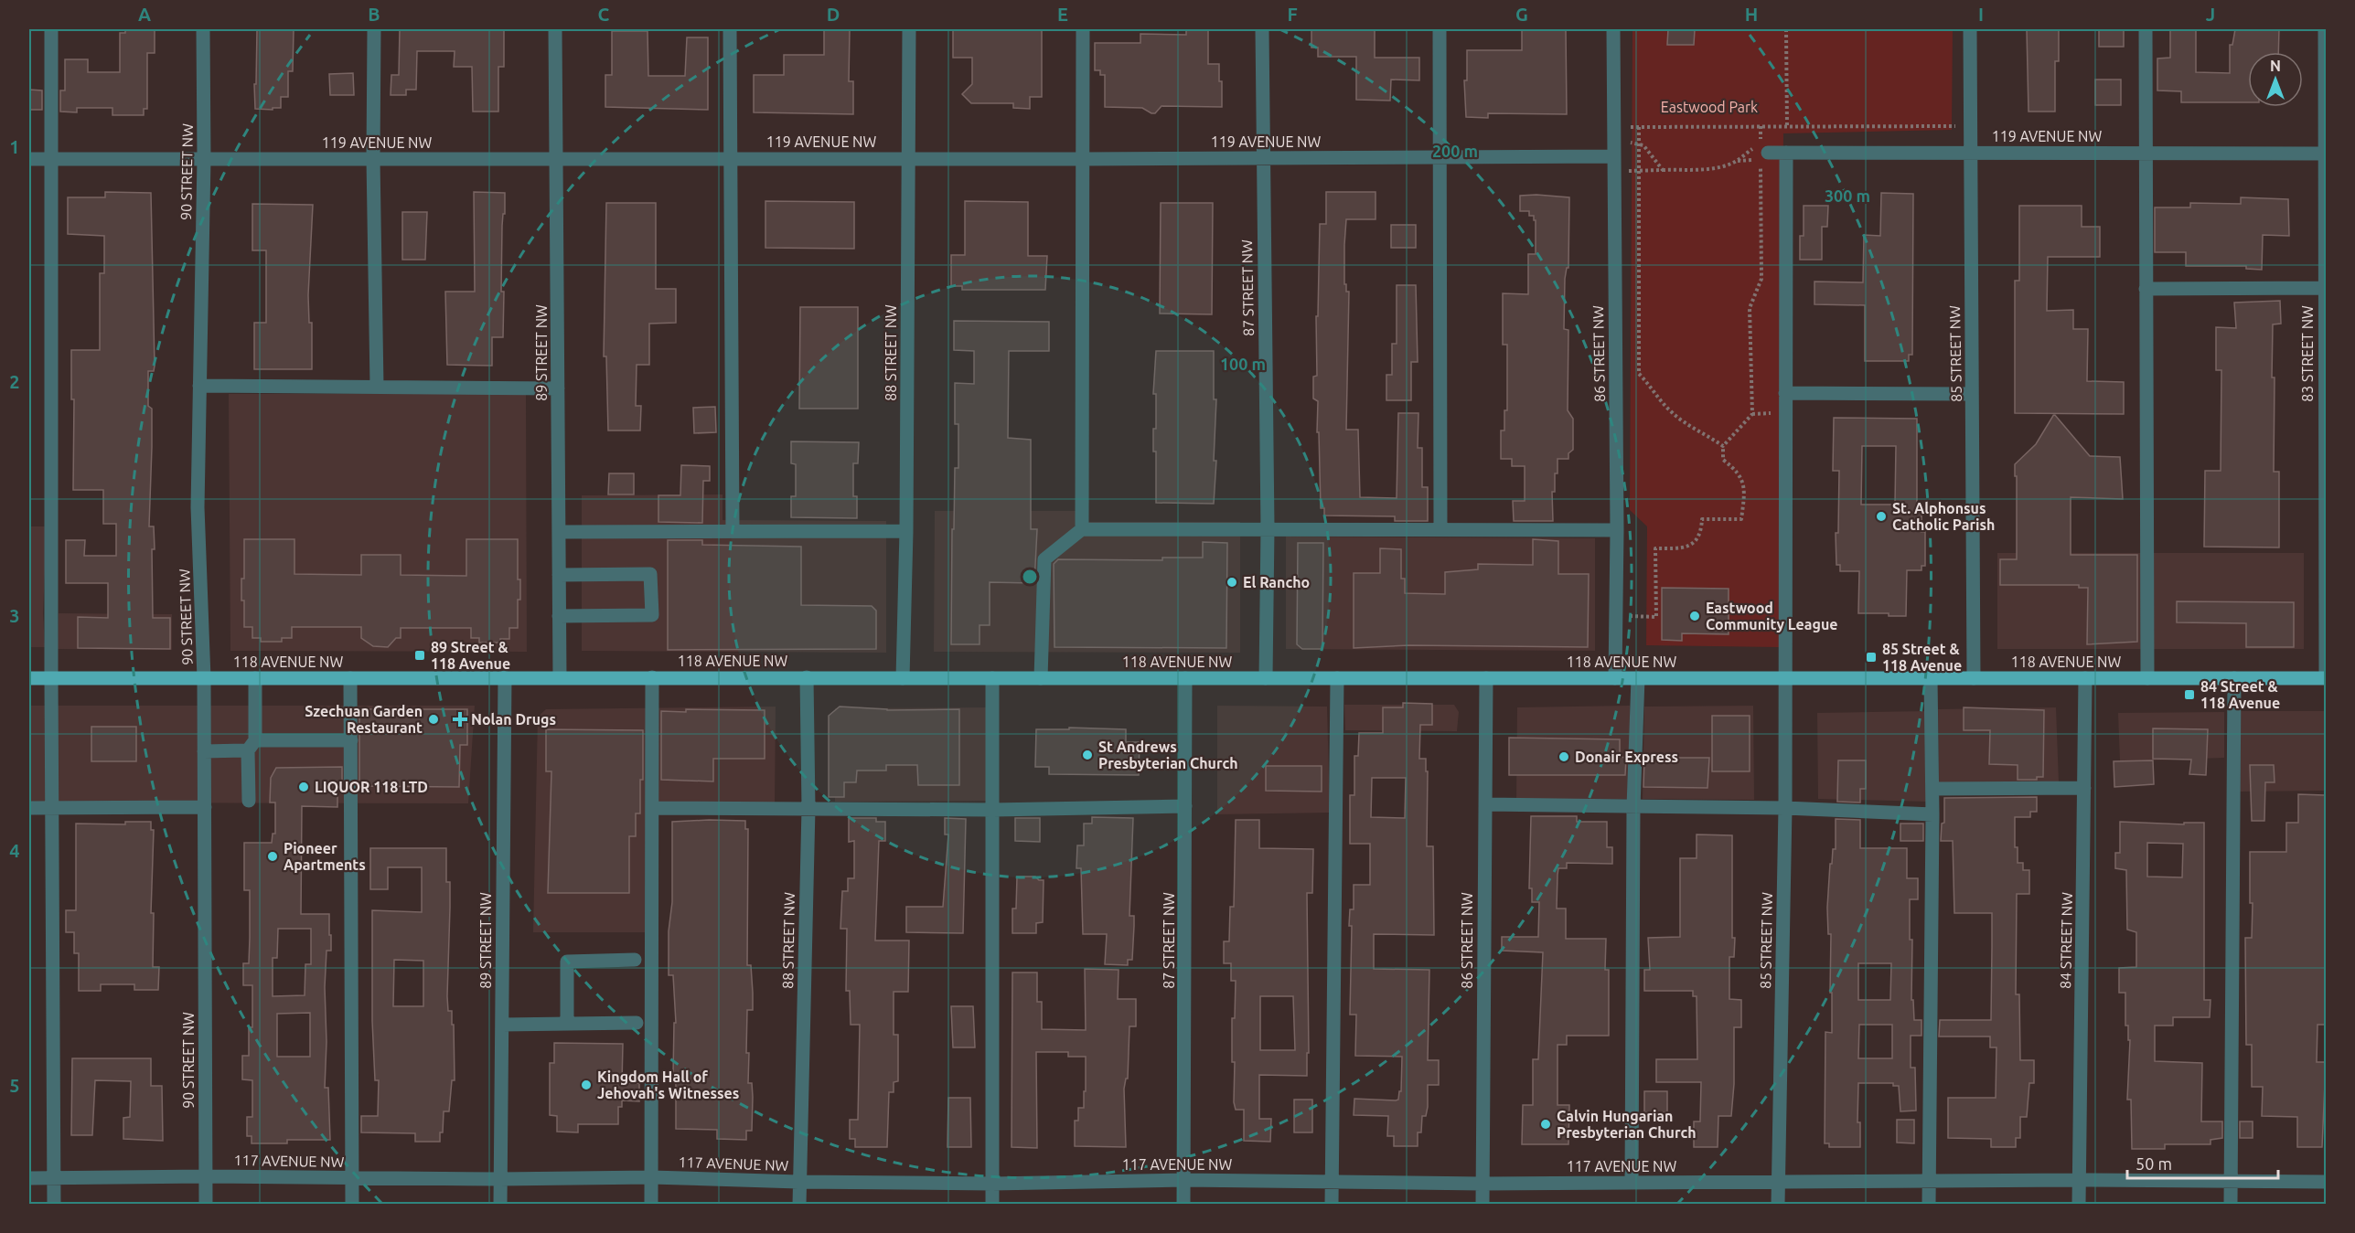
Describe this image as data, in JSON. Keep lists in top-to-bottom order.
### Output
{
  "streets": {
    "main road": ["118 AVENUE NW"],
    "street": [
      "119 AVENUE NW",
      "90 STREET NW",
      "87 STREET NW",
      "89 STREET NW",
      "88 STREET NW",
      "86 STREET NW",
      "85 STREET NW",
      "83 STREET NW",
      "84 STREET NW",
      "117 AVENUE NW"
    ]
  },
  "crossings": [
    ["119 AVENUE NW", "90 STREET NW"],
    ["119 AVENUE NW", "87 STREET NW"],
    ["119 AVENUE NW", "89 STREET NW"],
    ["119 AVENUE NW", "88 STREET NW"],
    ["119 AVENUE NW", "86 STREET NW"],
    ["119 AVENUE NW", "85 STREET NW"],
    ["119 AVENUE NW", "83 STREET NW"],
    ["90 STREET NW", "118 AVENUE NW"],
    ["90 STREET NW", "117 AVENUE NW"],
    ["87 STREET NW", "118 AVENUE NW"],
    ["87 STREET NW", "117 AVENUE NW"],
    ["89 STREET NW", "118 AVENUE NW"],
    ["89 STREET NW", "117 AVENUE NW"],
    ["88 STREET NW", "118 AVENUE NW"],
    ["88 STREET NW", "117 AVENUE NW"],
    ["86 STREET NW", "118 AVENUE NW"],
    ["86 STREET NW", "117 AVENUE NW"],
    ["85 STREET NW", "118 AVENUE NW"],
    ["85 STREET NW", "117 AVENUE NW"],
    ["83 STREET NW", "118 AVENUE NW"],
    ["118 AVENUE NW", "84 STREET NW"],
    ["84 STREET NW", "117 AVENUE NW"]
  ],
  "parks": ["Eastwood Park"],
  "places": {
    "other": [
      "St. Alphonsus Catholic Parish",
      "El Rancho",
      "Eastwood Community League",
      "Szechuan Garden Restaurant",
      "St Andrews Presbyterian Church",
      "Donair Express",
      "LIQUOR 118 LTD",
      "Pioneer Apartments",
      "Kingdom Hall of Jehovah's Witnesses",
      "Calvin Hungarian Presbyterian Church"
    ],
    "transit": ["89 Street & 118 Avenue", "85 Street & 118 Avenue", "84 Street & 118 Avenue"],
    "health": ["Nolan Drugs"]
  },
  "scale_bar": "50 m",
  "north": "top",
  "grid": {
    "columns": [
      "A",
      "B",
      "C",
      "D",
      "E",
      "F",
      "G",
      "H",
      "I",
      "J"
    ],
    "rows": [
      "1",
      "2",
      "3",
      "4",
      "5"
    ]
  },
  "rings": ["200 m", "300 m", "100 m"]
}
